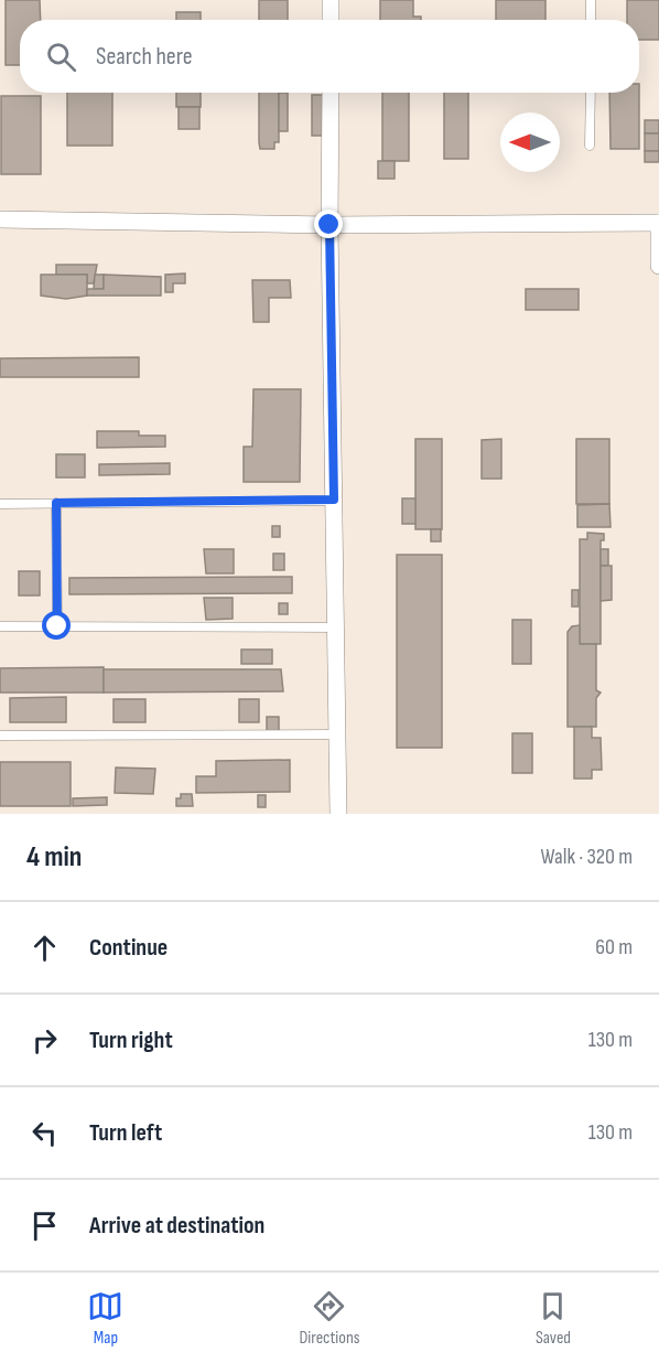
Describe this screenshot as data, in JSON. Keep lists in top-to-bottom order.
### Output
{
  "north": "left",
  "page": {
    "search": "Search here",
    "heading": ["4 min", "Walk · 320 m"],
    "list": [
      ["Continue", "60 m"],
      ["Turn right", "130 m"],
      ["Turn left", "130 m"],
      "Arrive at destination"
    ],
    "nav": ["Map", "Directions", "Saved"]
  }
}
